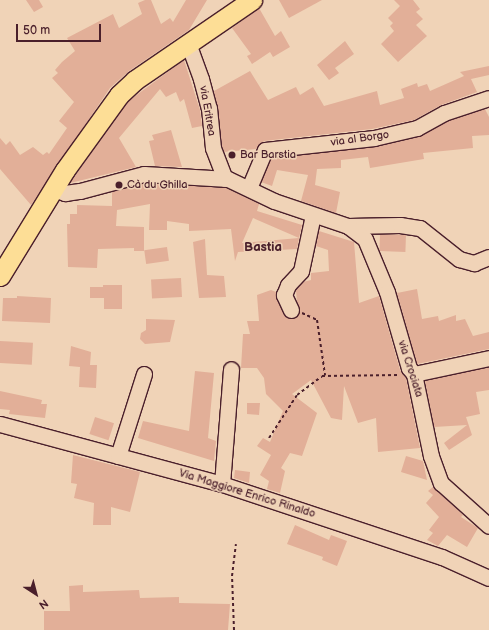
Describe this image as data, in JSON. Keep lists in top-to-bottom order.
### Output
{
  "streets": {
    "street": [
      "via Eritrea",
      "via al Borgo",
      "via Crociata",
      "Via Maggiore Enrico Rinaldo"
    ]
  },
  "districts": ["Bastia"],
  "places": ["Bar Barstia", "Cà du Ghilla"],
  "scale_bar": "50 m",
  "north": "bottom right"
}
